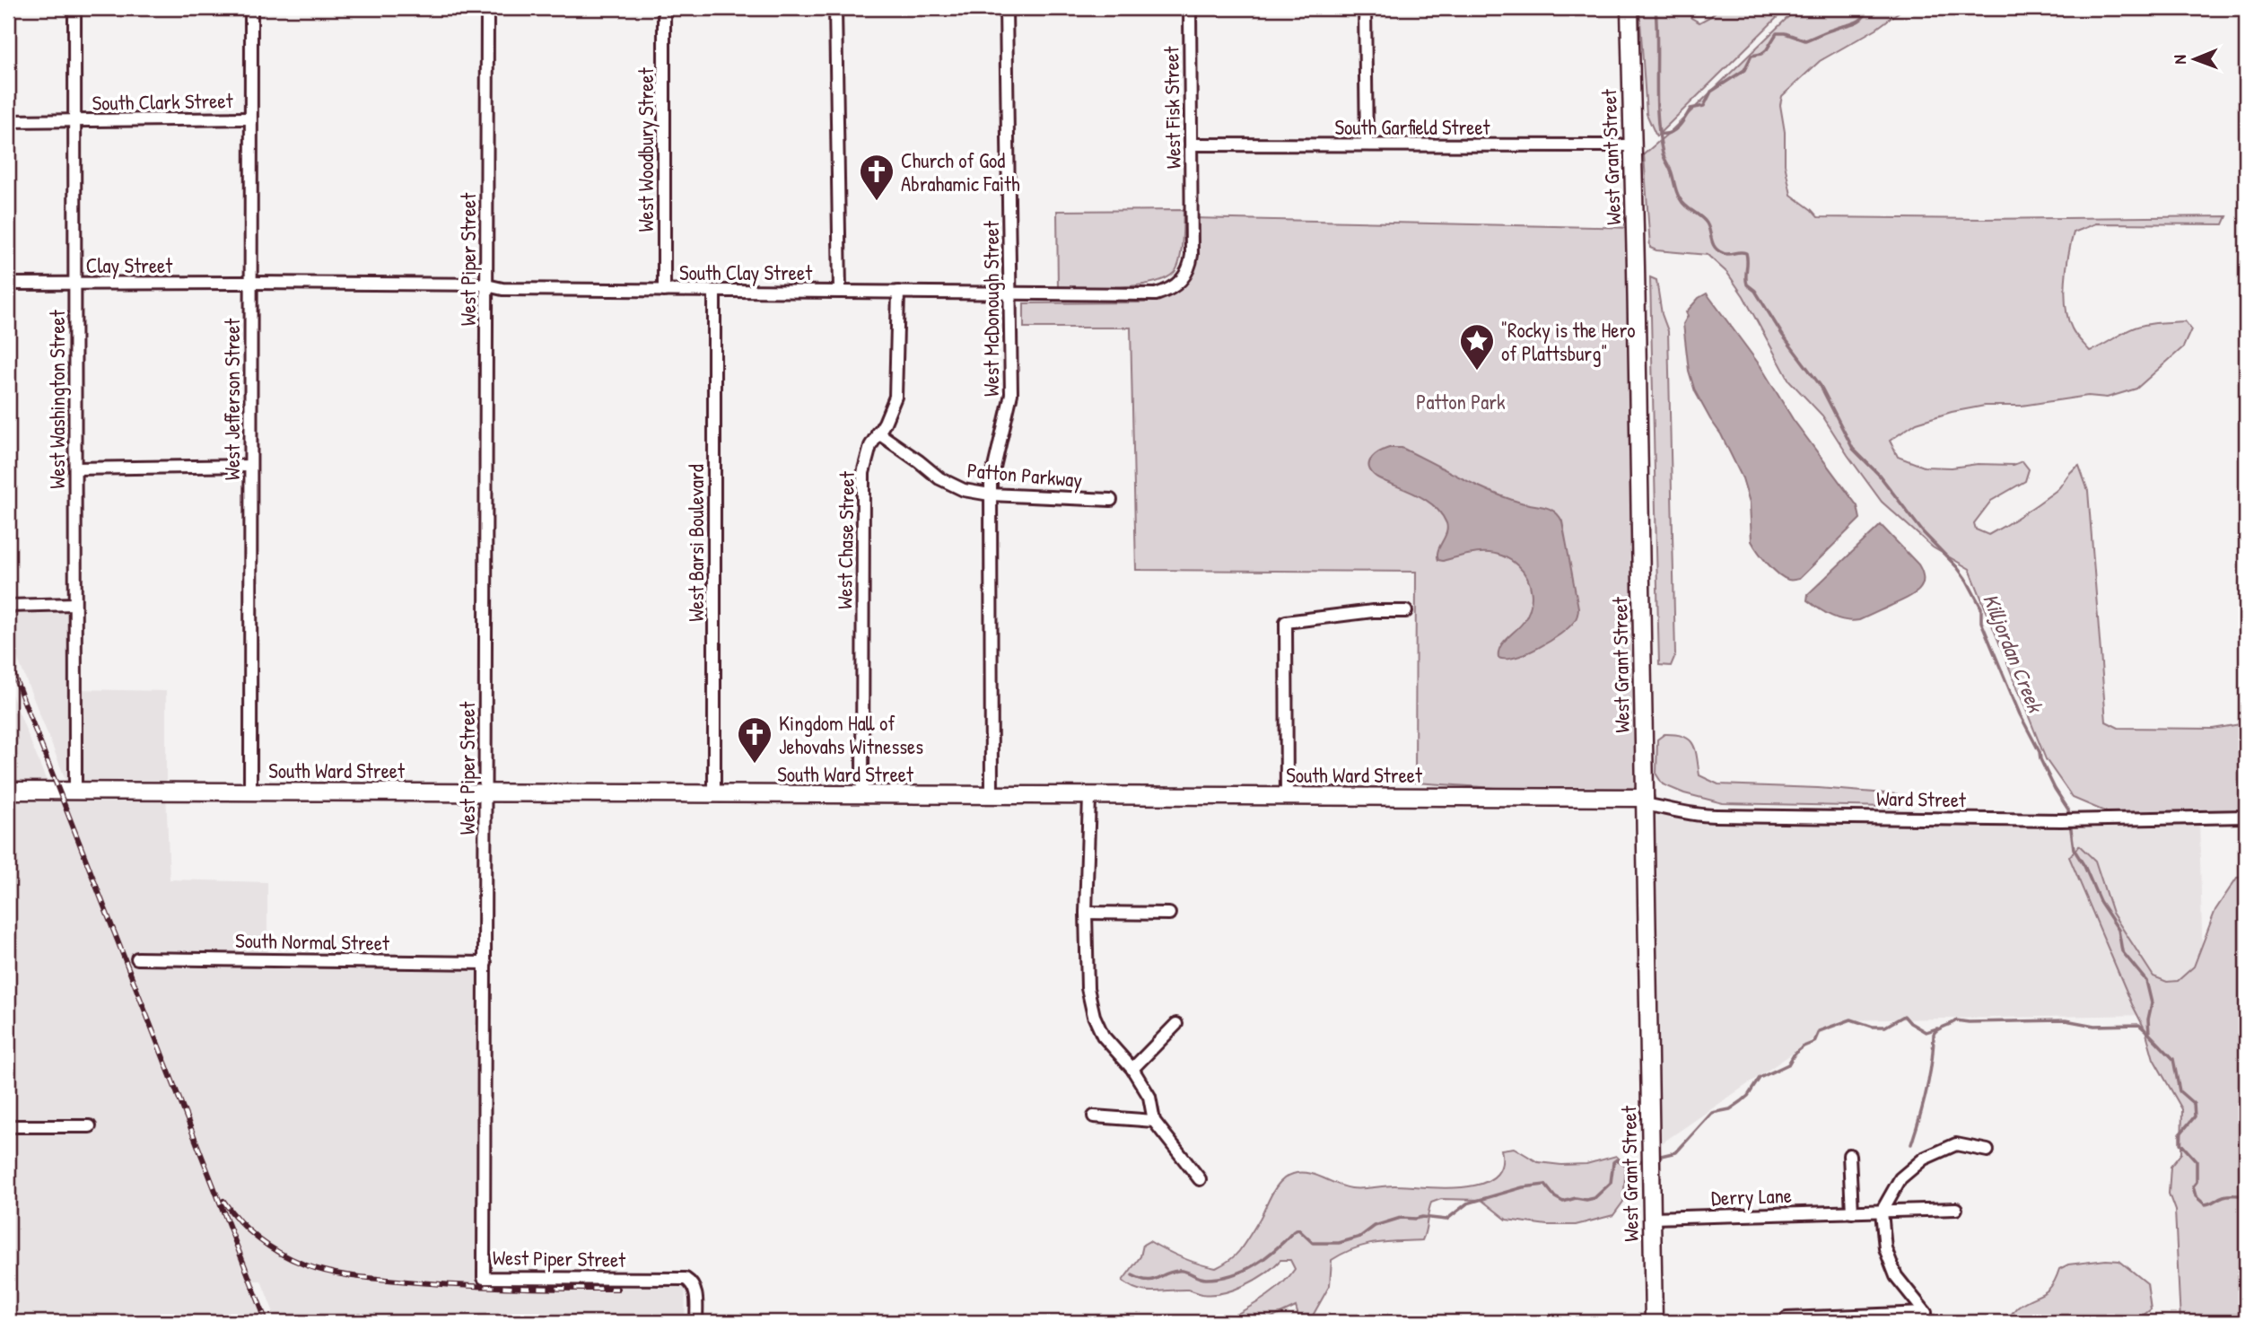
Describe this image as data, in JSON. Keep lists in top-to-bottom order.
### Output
{
  "streets": {
    "street": [
      "South Clark Street",
      "West Fisk Street",
      "South Garfield Street",
      "West Woodbury Street",
      "West Grant Street",
      "West Piper Street",
      "Clay Street",
      "South Clay Street",
      "West McDonough Street",
      "West Washington Street",
      "West Jefferson Street",
      "Patton Parkway",
      "West Chase Street",
      "West Barsi Boulevard",
      "South Ward Street",
      "Ward Street",
      "South Normal Street",
      "Derry Lane"
    ]
  },
  "crossings": [
    ["South Clark Street", "West Washington Street"],
    ["South Clark Street", "West Jefferson Street"],
    ["West Fisk Street", "South Garfield Street"],
    ["West Fisk Street", "South Clay Street"],
    ["South Garfield Street", "West Grant Street"],
    ["West Woodbury Street", "South Clay Street"],
    ["West Grant Street", "South Ward Street"],
    ["West Grant Street", "Ward Street"],
    ["West Grant Street", "Derry Lane"],
    ["West Piper Street", "South Clay Street"],
    ["West Piper Street", "South Ward Street"],
    ["West Piper Street", "South Normal Street"],
    ["Clay Street", "South Clay Street"],
    ["Clay Street", "West Washington Street"],
    ["Clay Street", "West Jefferson Street"],
    ["South Clay Street", "West McDonough Street"],
    ["South Clay Street", "West Jefferson Street"],
    ["South Clay Street", "West Chase Street"],
    ["South Clay Street", "West Barsi Boulevard"],
    ["West McDonough Street", "Patton Parkway"],
    ["West McDonough Street", "South Ward Street"],
    ["West Washington Street", "South Ward Street"],
    ["West Jefferson Street", "South Ward Street"],
    ["Patton Parkway", "West Chase Street"],
    ["West Chase Street", "South Ward Street"],
    ["West Barsi Boulevard", "South Ward Street"],
    ["South Ward Street", "Ward Street"]
  ],
  "water": ["Killjordan Creek"],
  "parks": ["Patton Park"],
  "places": {
    "church": ["Church of God Abrahamic Faith", "Kingdom Hall of Jehovahs Witnesses"],
    "place": ["\"Rocky is the Hero of Plattsburg\""]
  },
  "north": "left"
}
